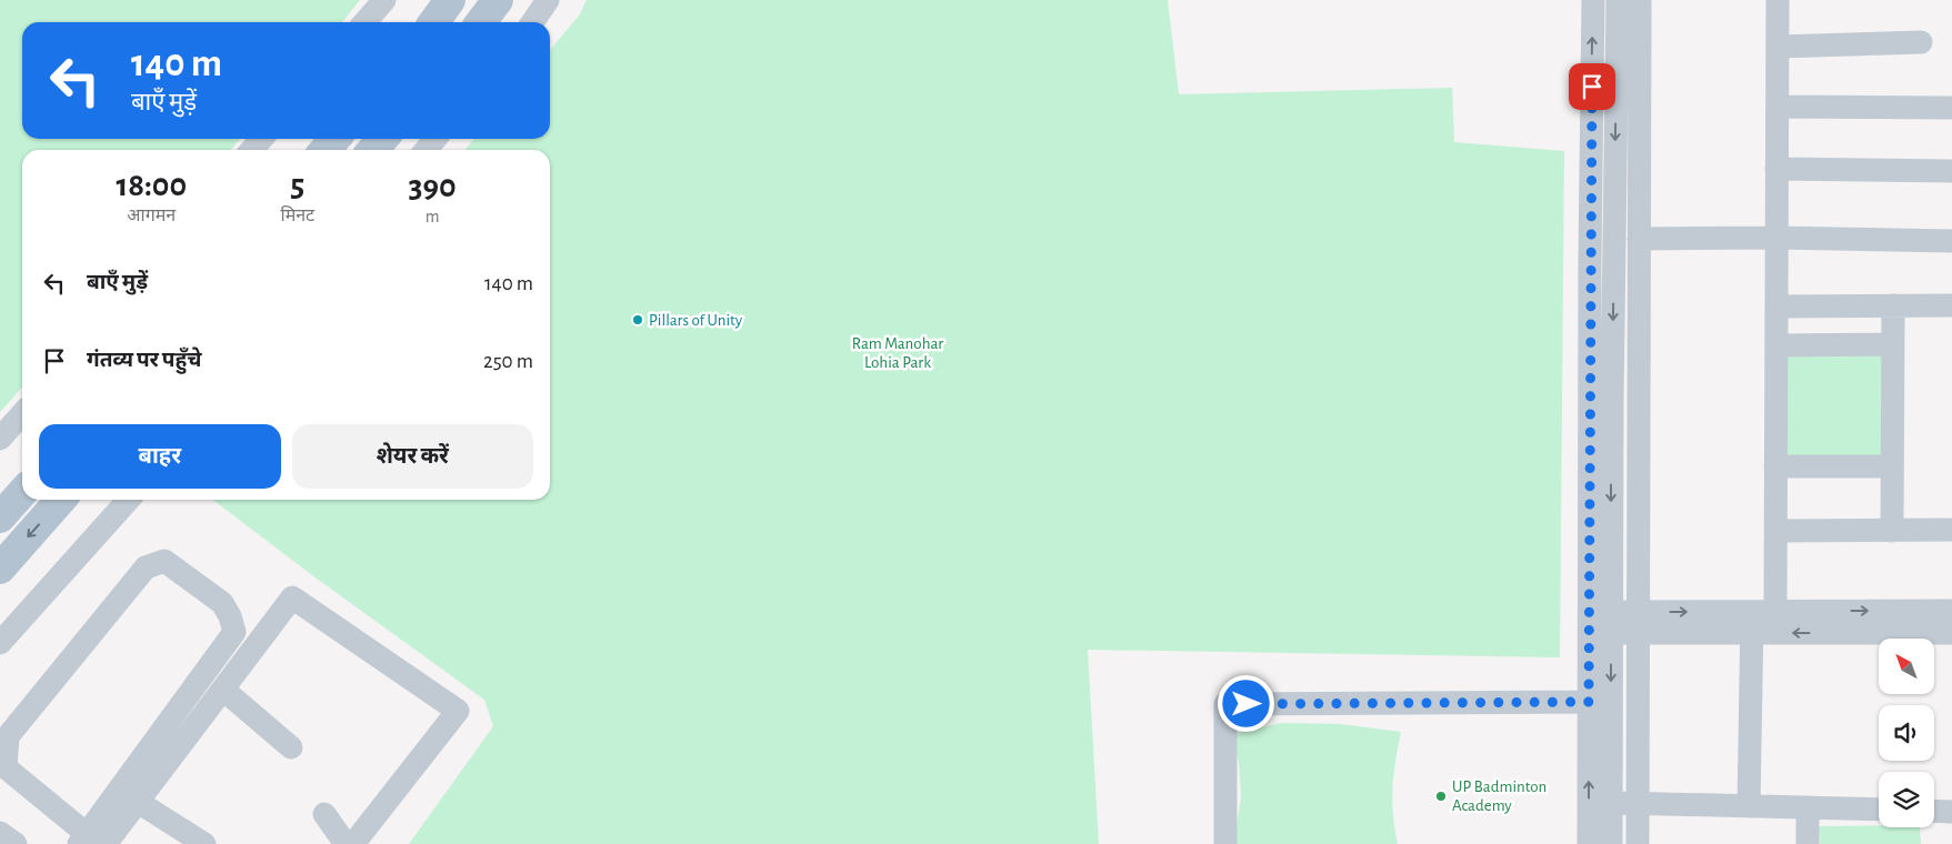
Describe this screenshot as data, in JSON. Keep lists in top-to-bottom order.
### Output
{
  "parks": ["Ram Manohar Lohia Park"],
  "places": ["Pillars of Unity", "UP Badminton Academy"],
  "north": "top left",
  "page": {
    "turn": ["140 m", "बाएँ मुड़ें"],
    "eta": [
      "18:00",
      "आगमन",
      "5",
      "मिनट",
      "390",
      "m"
    ],
    "list": [
      {
        "name": "बाएँ मुड़ें",
        "value": "140 m"
      },
      {
        "name": "गंतव्य पर पहुँचे",
        "value": "250 m"
      }
    ],
    "buttons": ["बाहर", "शेयर करें"]
  }
}
